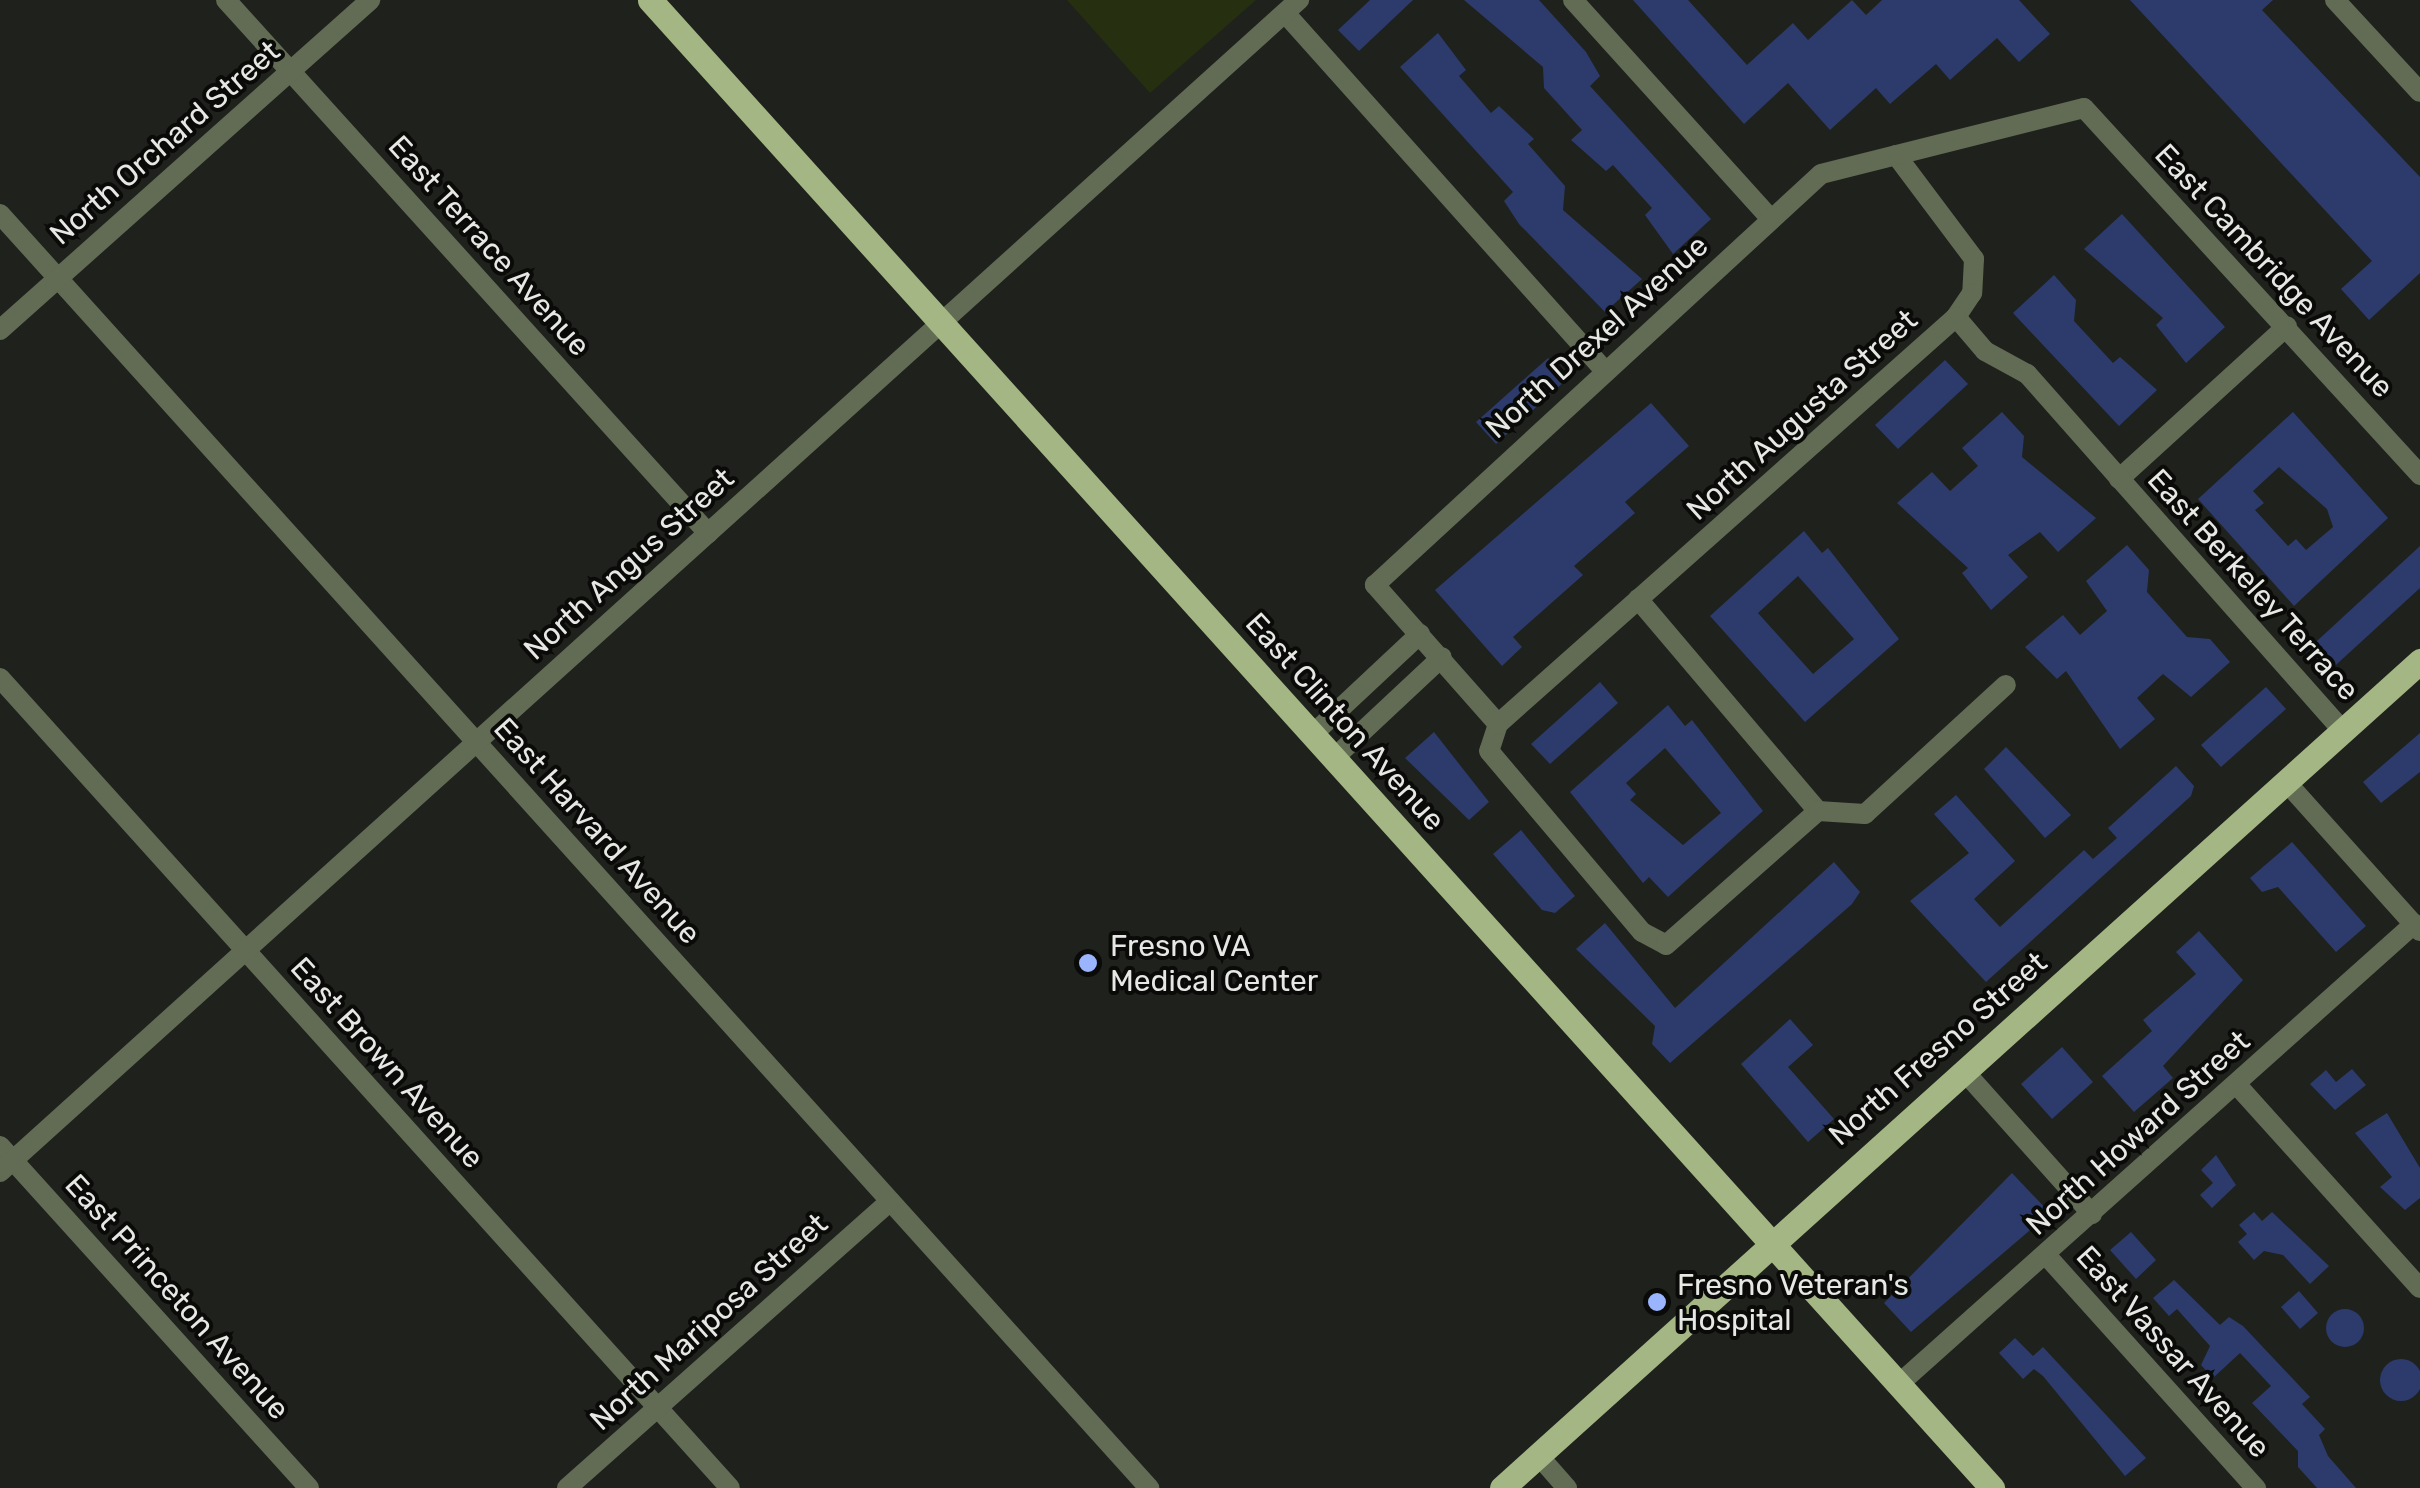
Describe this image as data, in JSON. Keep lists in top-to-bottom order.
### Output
{
  "streets": {
    "main road": ["East Clinton Avenue", "North Fresno Street"],
    "street": [
      "North Orchard Street",
      "East Terrace Avenue",
      "East Cambridge Avenue",
      "North Drexel Avenue",
      "North Augusta Street",
      "North Angus Street",
      "East Berkeley Terrace",
      "East Harvard Avenue",
      "East Brown Avenue",
      "North Howard Street",
      "East Princeton Avenue",
      "North Mariposa Street",
      "East Vassar Avenue"
    ]
  },
  "crossings": [
    ["North Orchard Street", "East Terrace Avenue"],
    ["North Orchard Street", "East Harvard Avenue"],
    ["East Terrace Avenue", "North Angus Street"],
    ["East Cambridge Avenue", "North Drexel Avenue"],
    ["North Augusta Street", "East Berkeley Terrace"],
    ["North Angus Street", "East Clinton Avenue"],
    ["North Angus Street", "East Harvard Avenue"],
    ["North Angus Street", "East Brown Avenue"],
    ["North Angus Street", "East Princeton Avenue"],
    ["East Berkeley Terrace", "North Fresno Street"],
    ["East Clinton Avenue", "North Fresno Street"],
    ["East Clinton Avenue", "North Howard Street"],
    ["East Harvard Avenue", "North Mariposa Street"],
    ["North Fresno Street", "East Vassar Avenue"],
    ["East Brown Avenue", "North Mariposa Street"],
    ["North Howard Street", "East Vassar Avenue"]
  ],
  "places": ["Fresno VA Medical Center", "Fresno Veteran's Hospital"]
}
